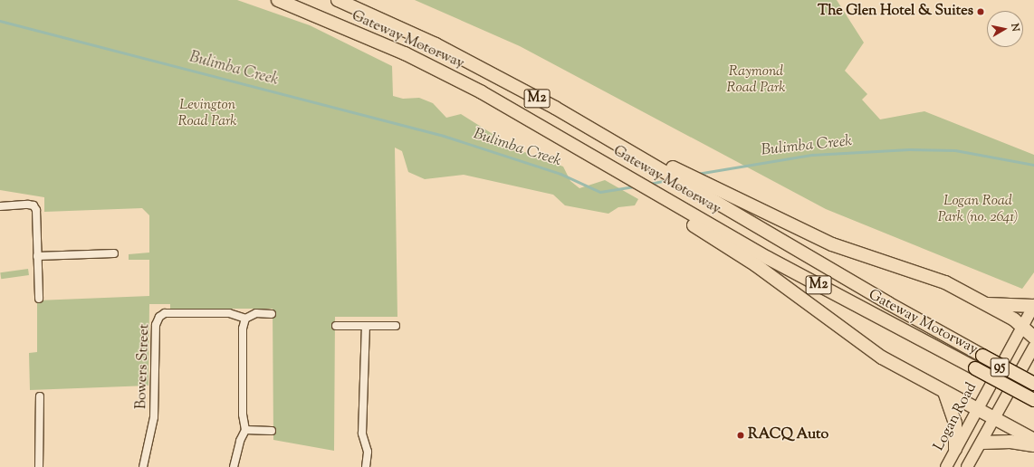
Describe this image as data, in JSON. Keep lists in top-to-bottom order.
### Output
{
  "streets": {
    "highway": ["Gateway Motorway", "M2"],
    "main road": ["95", "Logan Road"],
    "street": ["Bowers Street"]
  },
  "water": ["Bulimba Creek"],
  "parks": ["Raymond Road Park", "Levington Road Park", "Logan Road Park (no. 2641)"],
  "places": ["The Glen Hotel & Suites", "RACQ Auto"],
  "north": "right"
}
